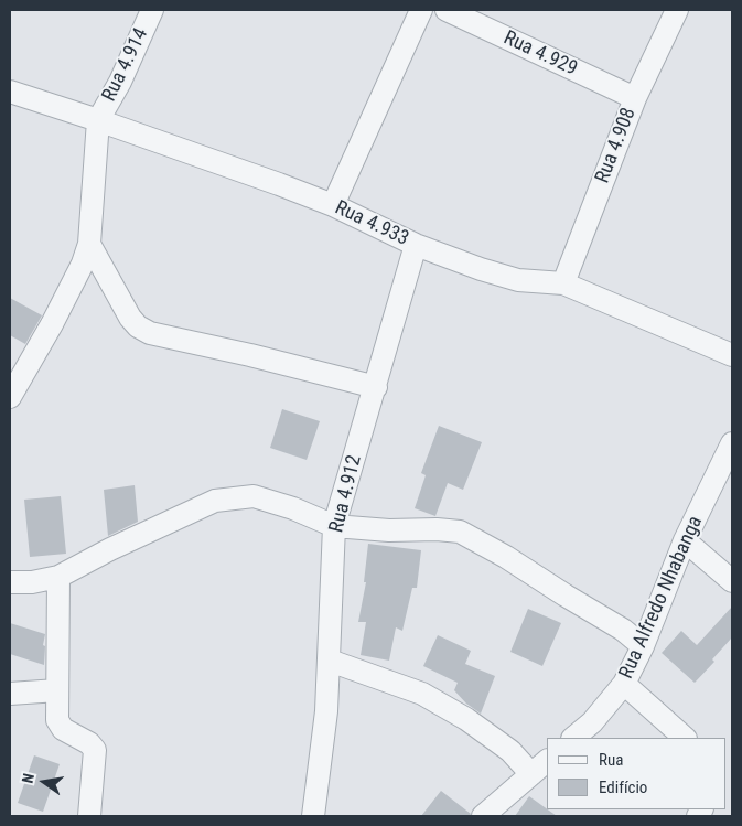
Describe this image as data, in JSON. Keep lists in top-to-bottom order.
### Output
{
  "streets": {
    "street": [
      "Rua 4.929",
      "Rua 4.914",
      "Rua 4.908",
      "Rua 4.933",
      "Rua 4.912",
      "Rua Alfredo Nhabanga"
    ]
  },
  "crossings": [
    ["Rua 4.929", "Rua 4.908"],
    ["Rua 4.914", "Rua 4.933"],
    ["Rua 4.908", "Rua 4.933"],
    ["Rua 4.933", "Rua 4.912"]
  ],
  "legend": ["Rua", "Edifício"],
  "north": "left"
}
